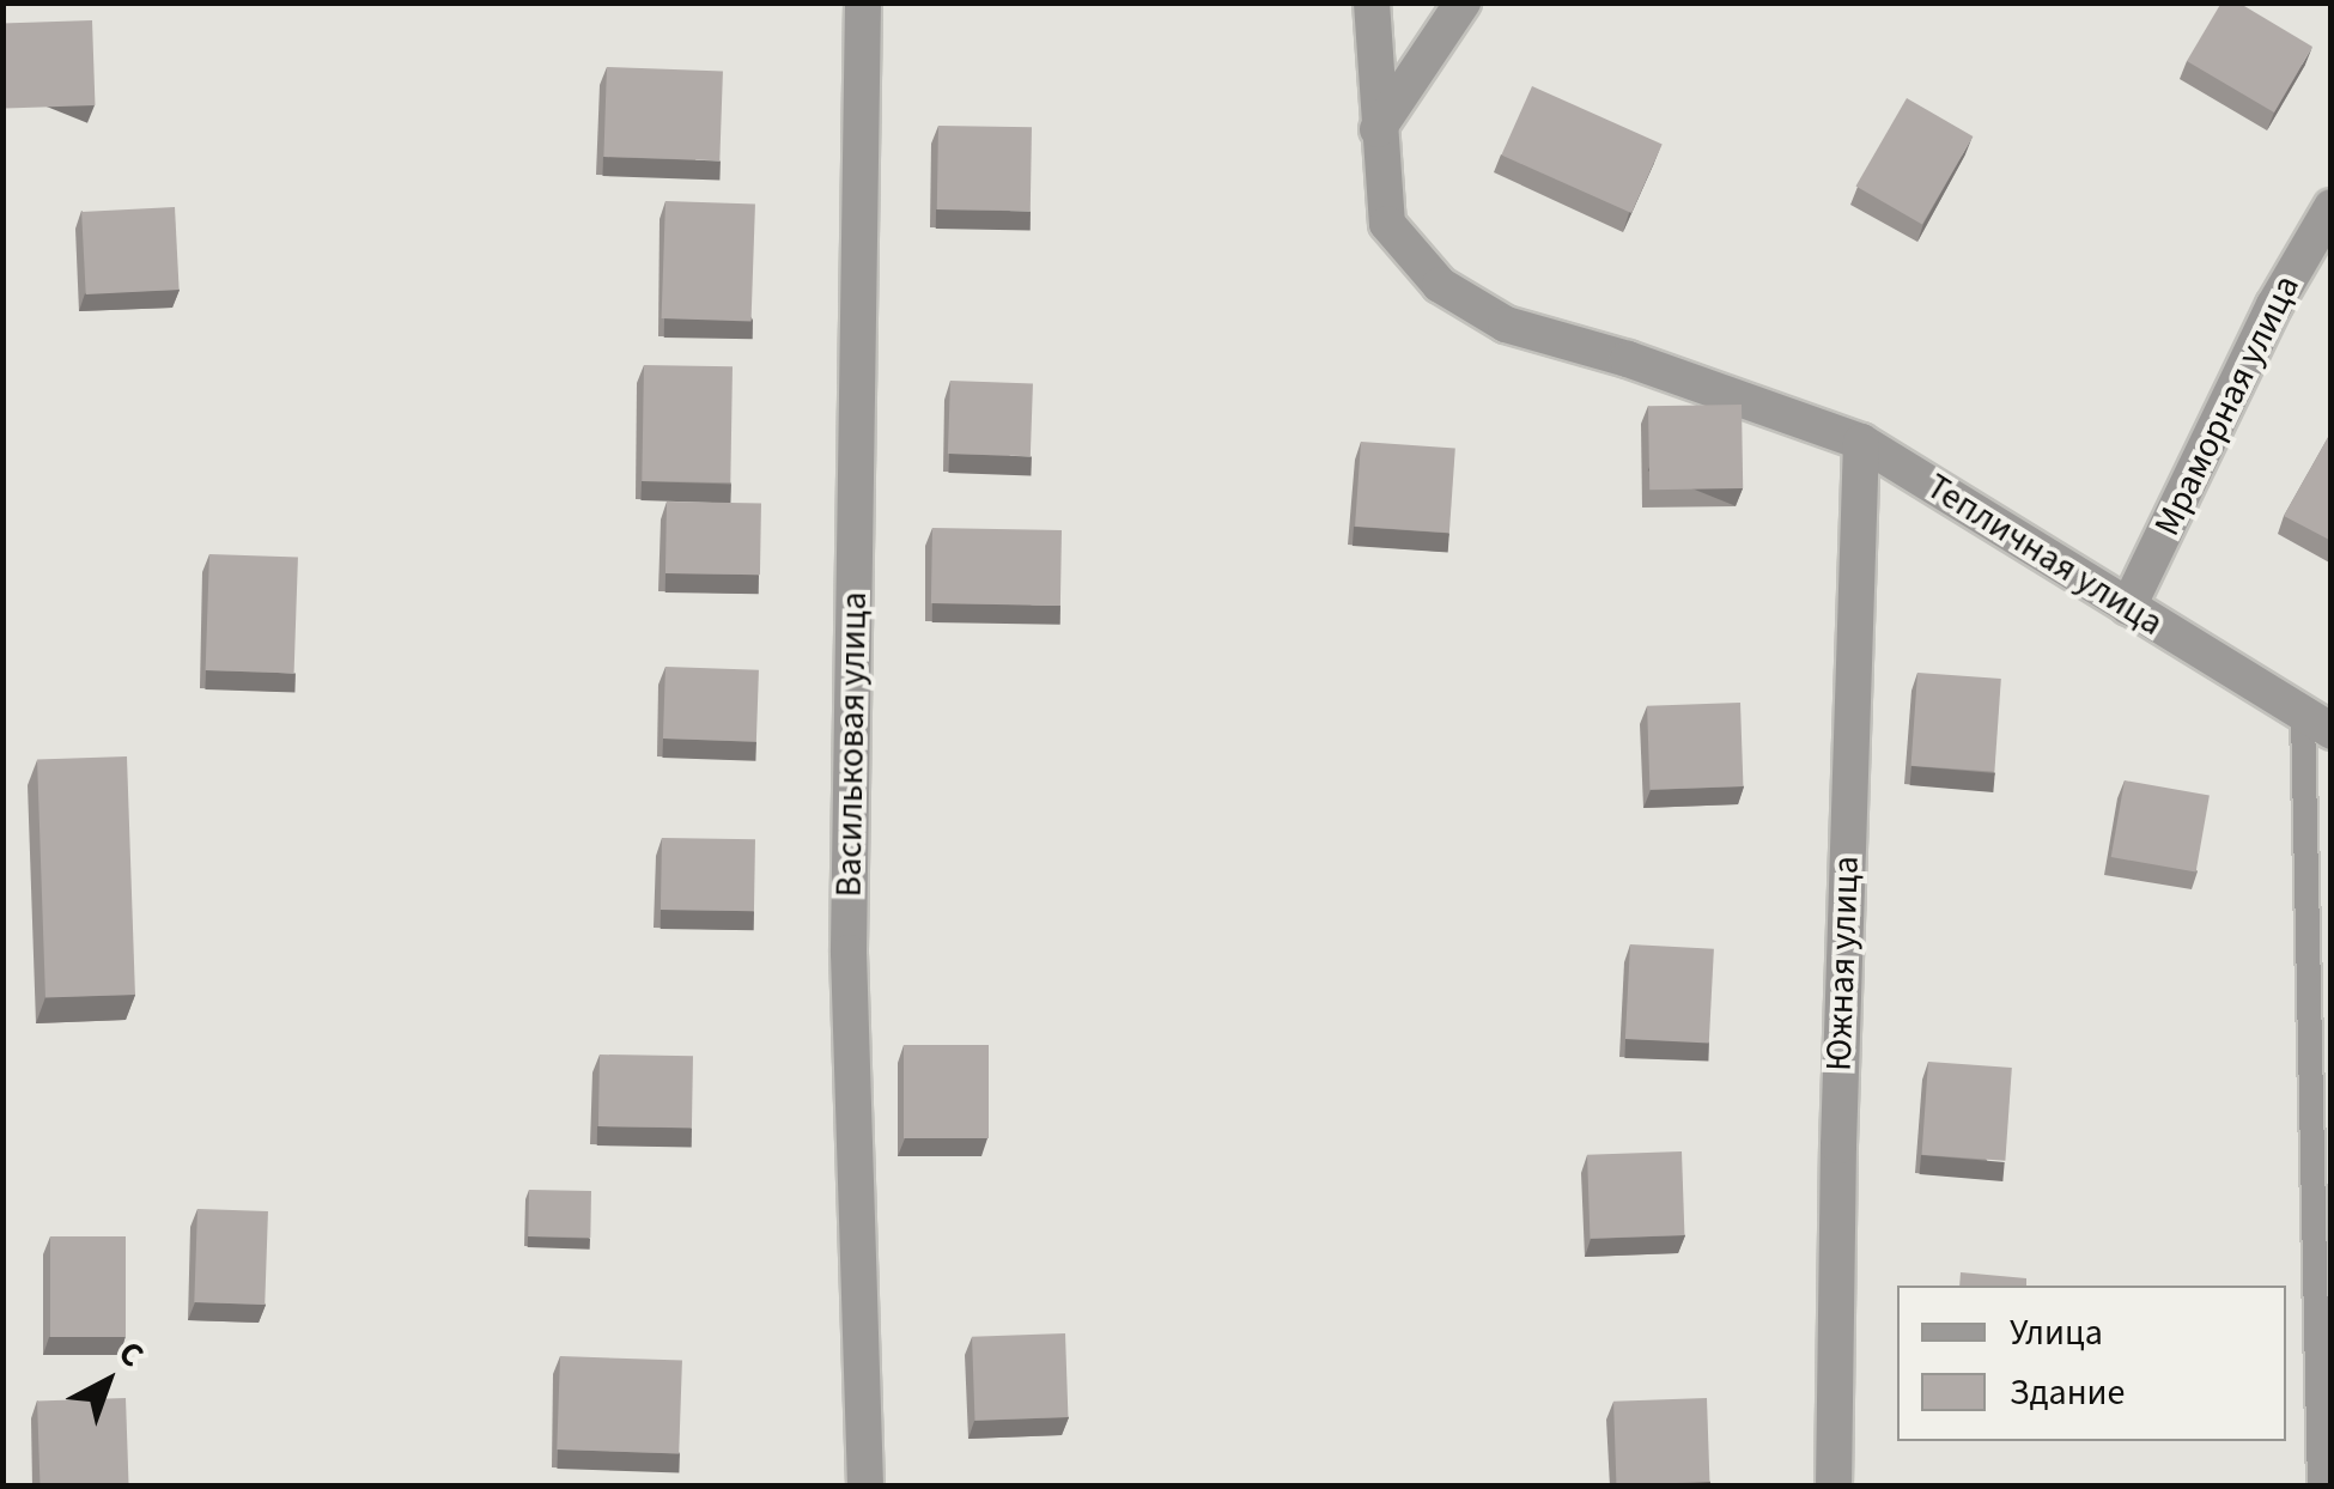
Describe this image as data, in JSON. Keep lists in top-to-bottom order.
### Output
{
  "streets": {
    "street": [
      "Мраморная улица",
      "Тепличная улица",
      "Васильковая улица",
      "Южная улица"
    ]
  },
  "crossings": [
    ["Мраморная улица", "Тепличная улица"],
    ["Тепличная улица", "Южная улица"]
  ],
  "legend": ["Улица", "Здание"],
  "north": "top right"
}
